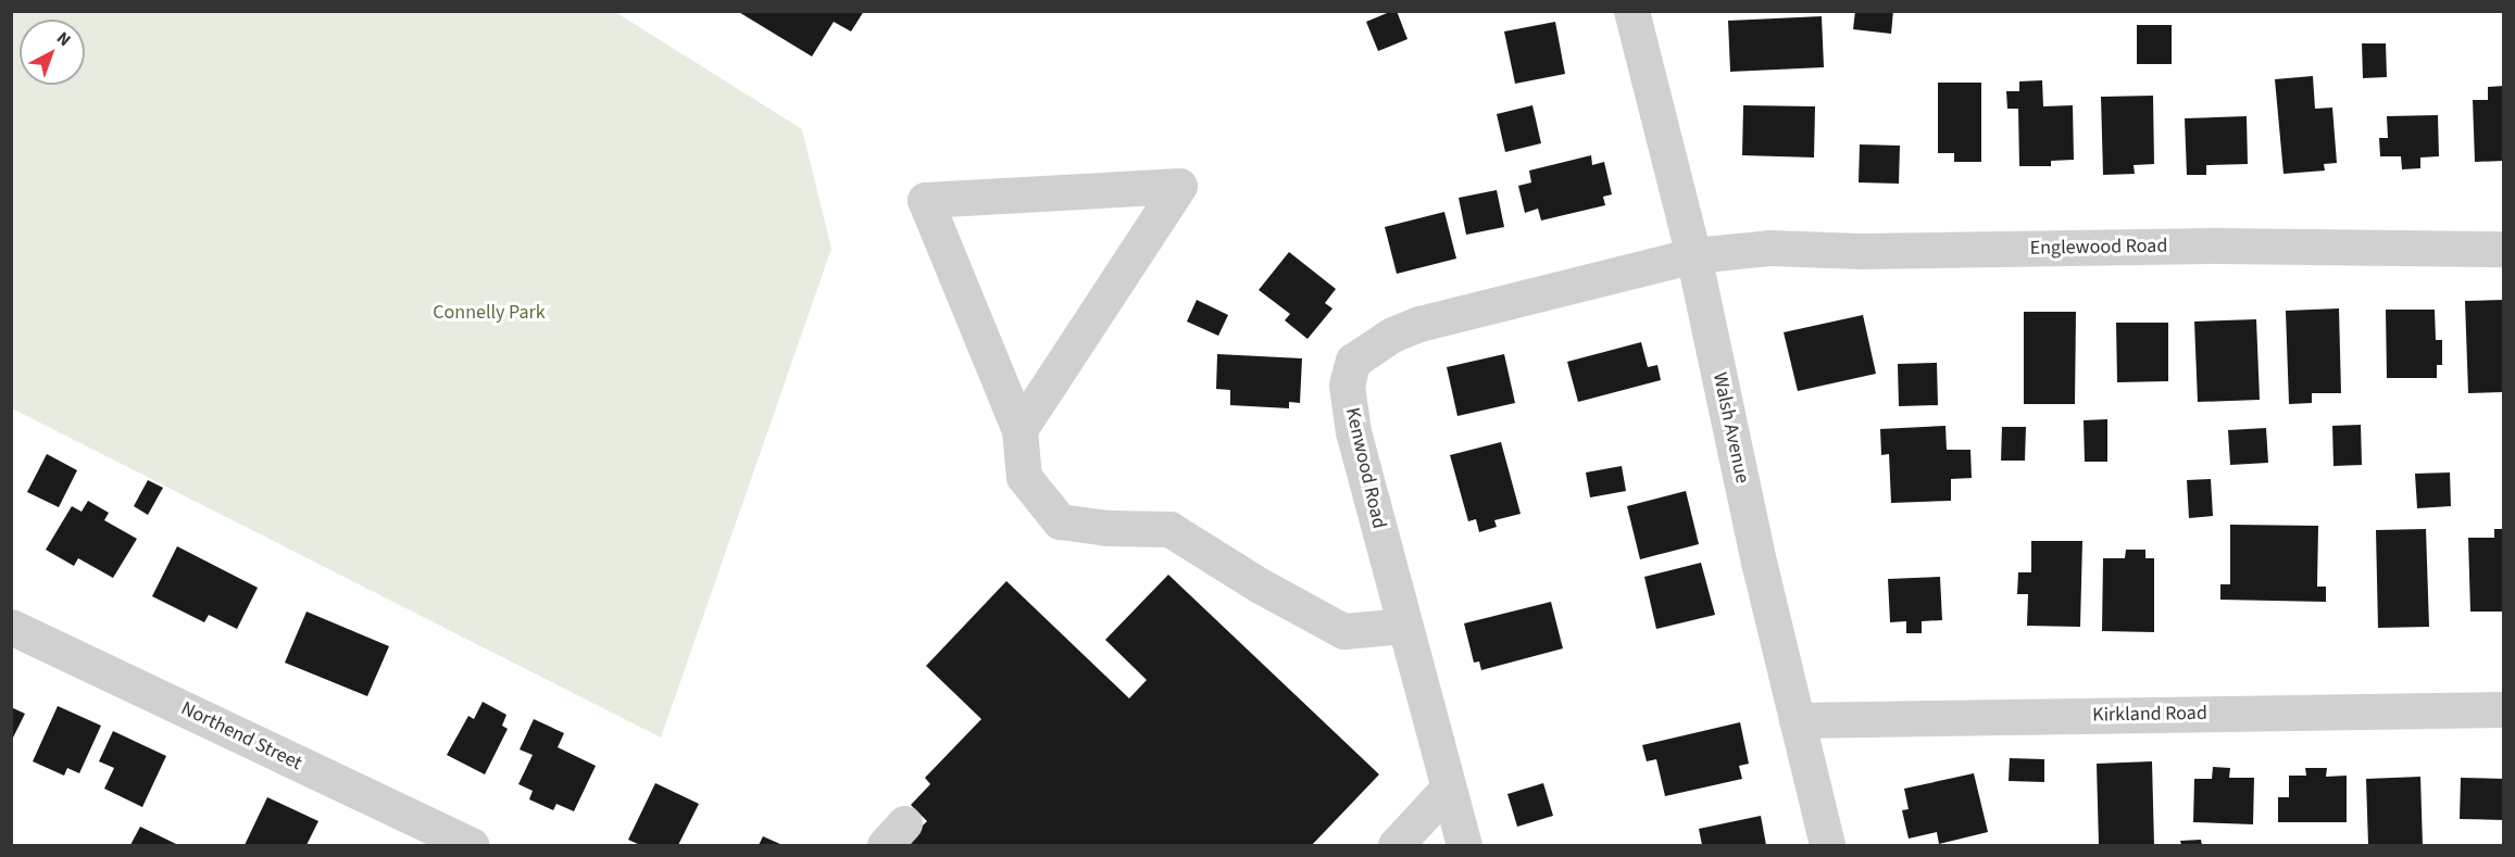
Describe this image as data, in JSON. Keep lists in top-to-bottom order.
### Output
{
  "streets": {
    "street": [
      "Englewood Road",
      "Walsh Avenue",
      "Kenwood Road",
      "Kirkland Road",
      "Northend Street"
    ]
  },
  "crossings": [
    ["Englewood Road", "Walsh Avenue"],
    ["Englewood Road", "Kenwood Road"],
    ["Walsh Avenue", "Kenwood Road"],
    ["Walsh Avenue", "Kirkland Road"]
  ],
  "parks": ["Connelly Park"],
  "north": "top right"
}
